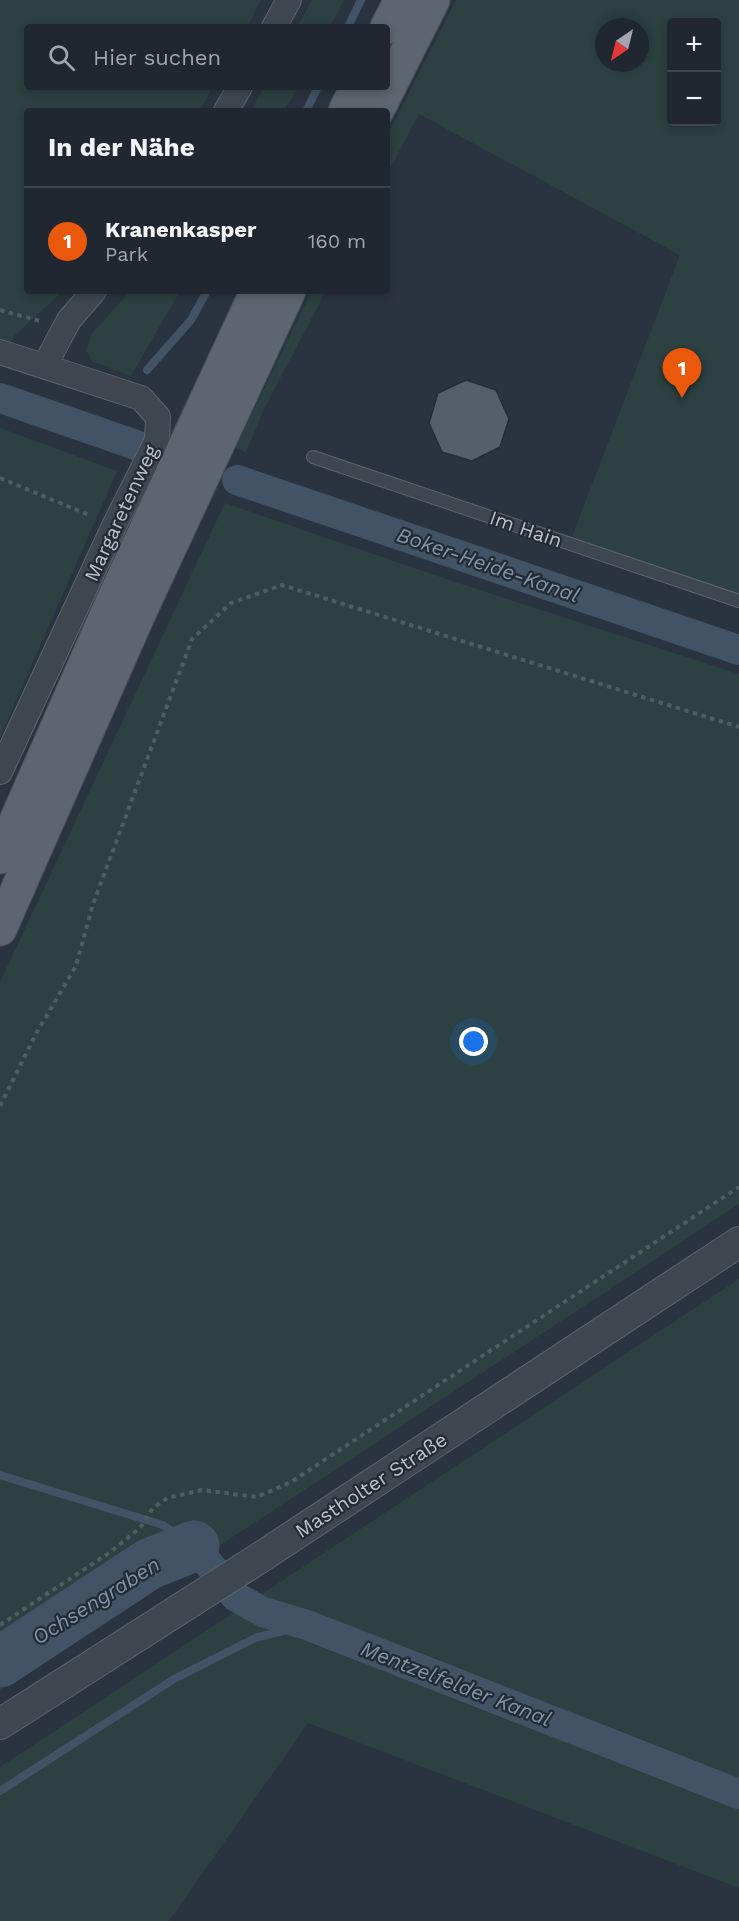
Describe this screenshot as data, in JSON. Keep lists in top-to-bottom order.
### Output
{
  "streets": {
    "street": ["Margaretenweg", "Mastholter Straße"],
    "lane": ["Im Hain"]
  },
  "water": ["Boker-Heide-Kanal", "Ochsengraben", "Mentzelfelder Kanal"],
  "north": "bottom left",
  "page": {
    "map_buttons": ["+", "−"],
    "search": "Hier suchen",
    "heading": "In der Nähe",
    "list": [
      {
        "mark": "1",
        "name": "Kranenkasper",
        "note": "Park",
        "value": "160 m"
      }
    ],
    "pins": "1"
  }
}
